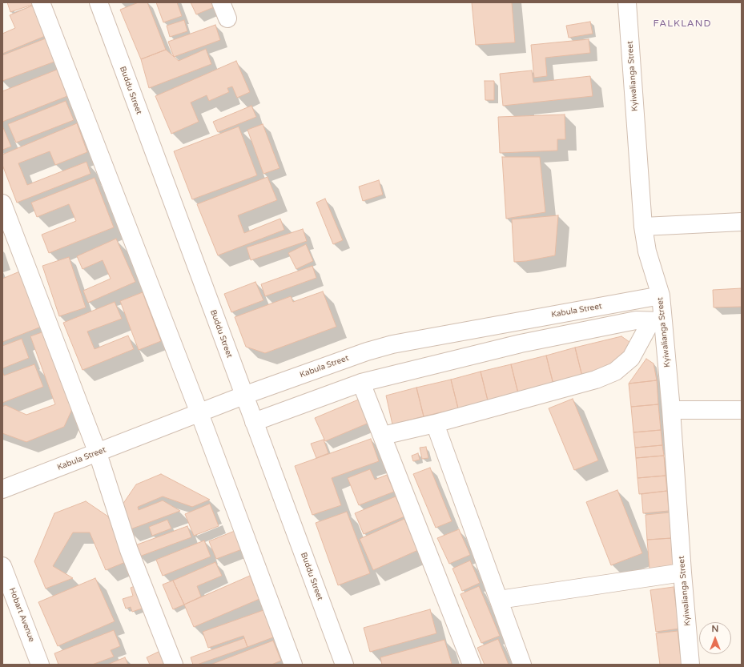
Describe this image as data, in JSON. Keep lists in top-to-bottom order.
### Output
{
  "streets": {
    "street": [
      "Kyiwalianga Street",
      "Buddu Street",
      "Kabula Street",
      "Hobart Avenue"
    ]
  },
  "crossings": [
    ["Kyiwalianga Street", "Kabula Street"],
    ["Buddu Street", "Kabula Street"]
  ],
  "districts": ["FALKLAND"],
  "north": "top"
}
